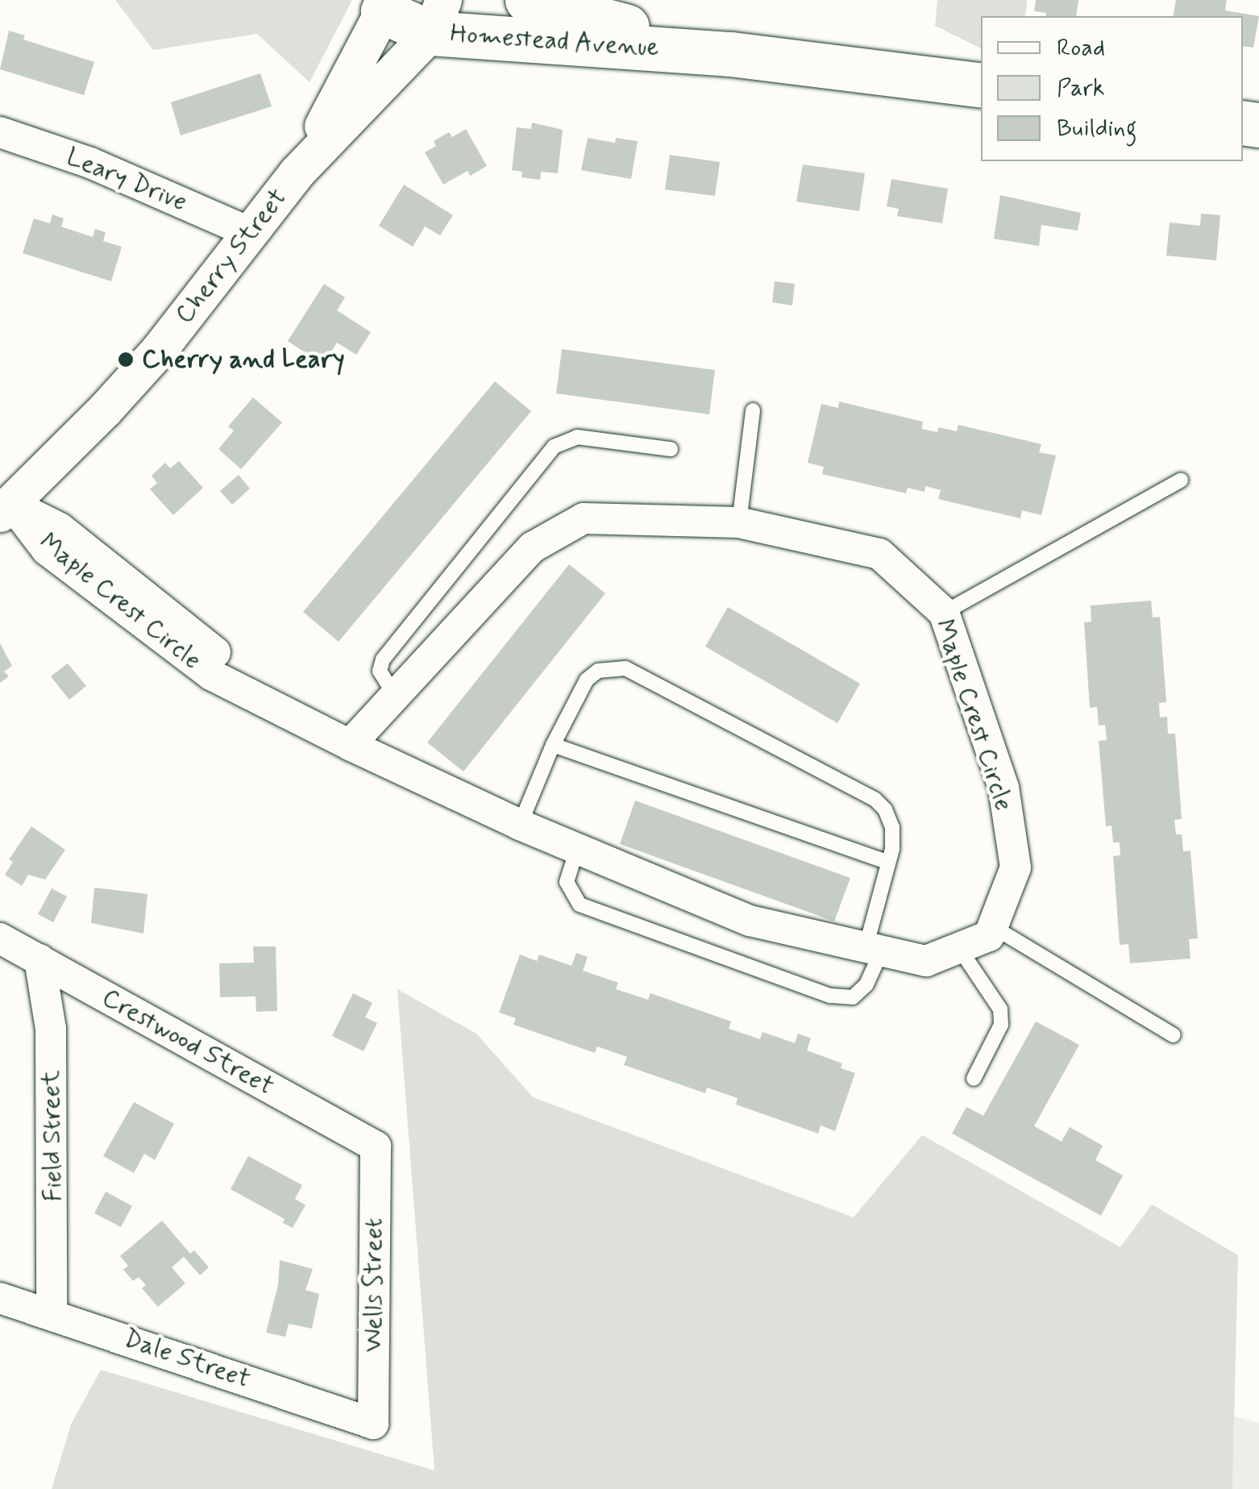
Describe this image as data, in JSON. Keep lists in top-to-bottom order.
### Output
{
  "streets": {
    "main road": ["Homestead Avenue"],
    "street": [
      "Leary Drive",
      "Cherry Street",
      "Maple Crest Circle",
      "Crestwood Street",
      "Field Street",
      "Wells Street",
      "Dale Street"
    ]
  },
  "crossings": [
    ["Homestead Avenue", "Cherry Street"],
    ["Leary Drive", "Cherry Street"],
    ["Cherry Street", "Maple Crest Circle"],
    ["Crestwood Street", "Field Street"],
    ["Crestwood Street", "Wells Street"],
    ["Field Street", "Dale Street"],
    ["Wells Street", "Dale Street"]
  ],
  "places": ["Cherry and Leary"],
  "legend": ["Road", "Park", "Building"]
}
